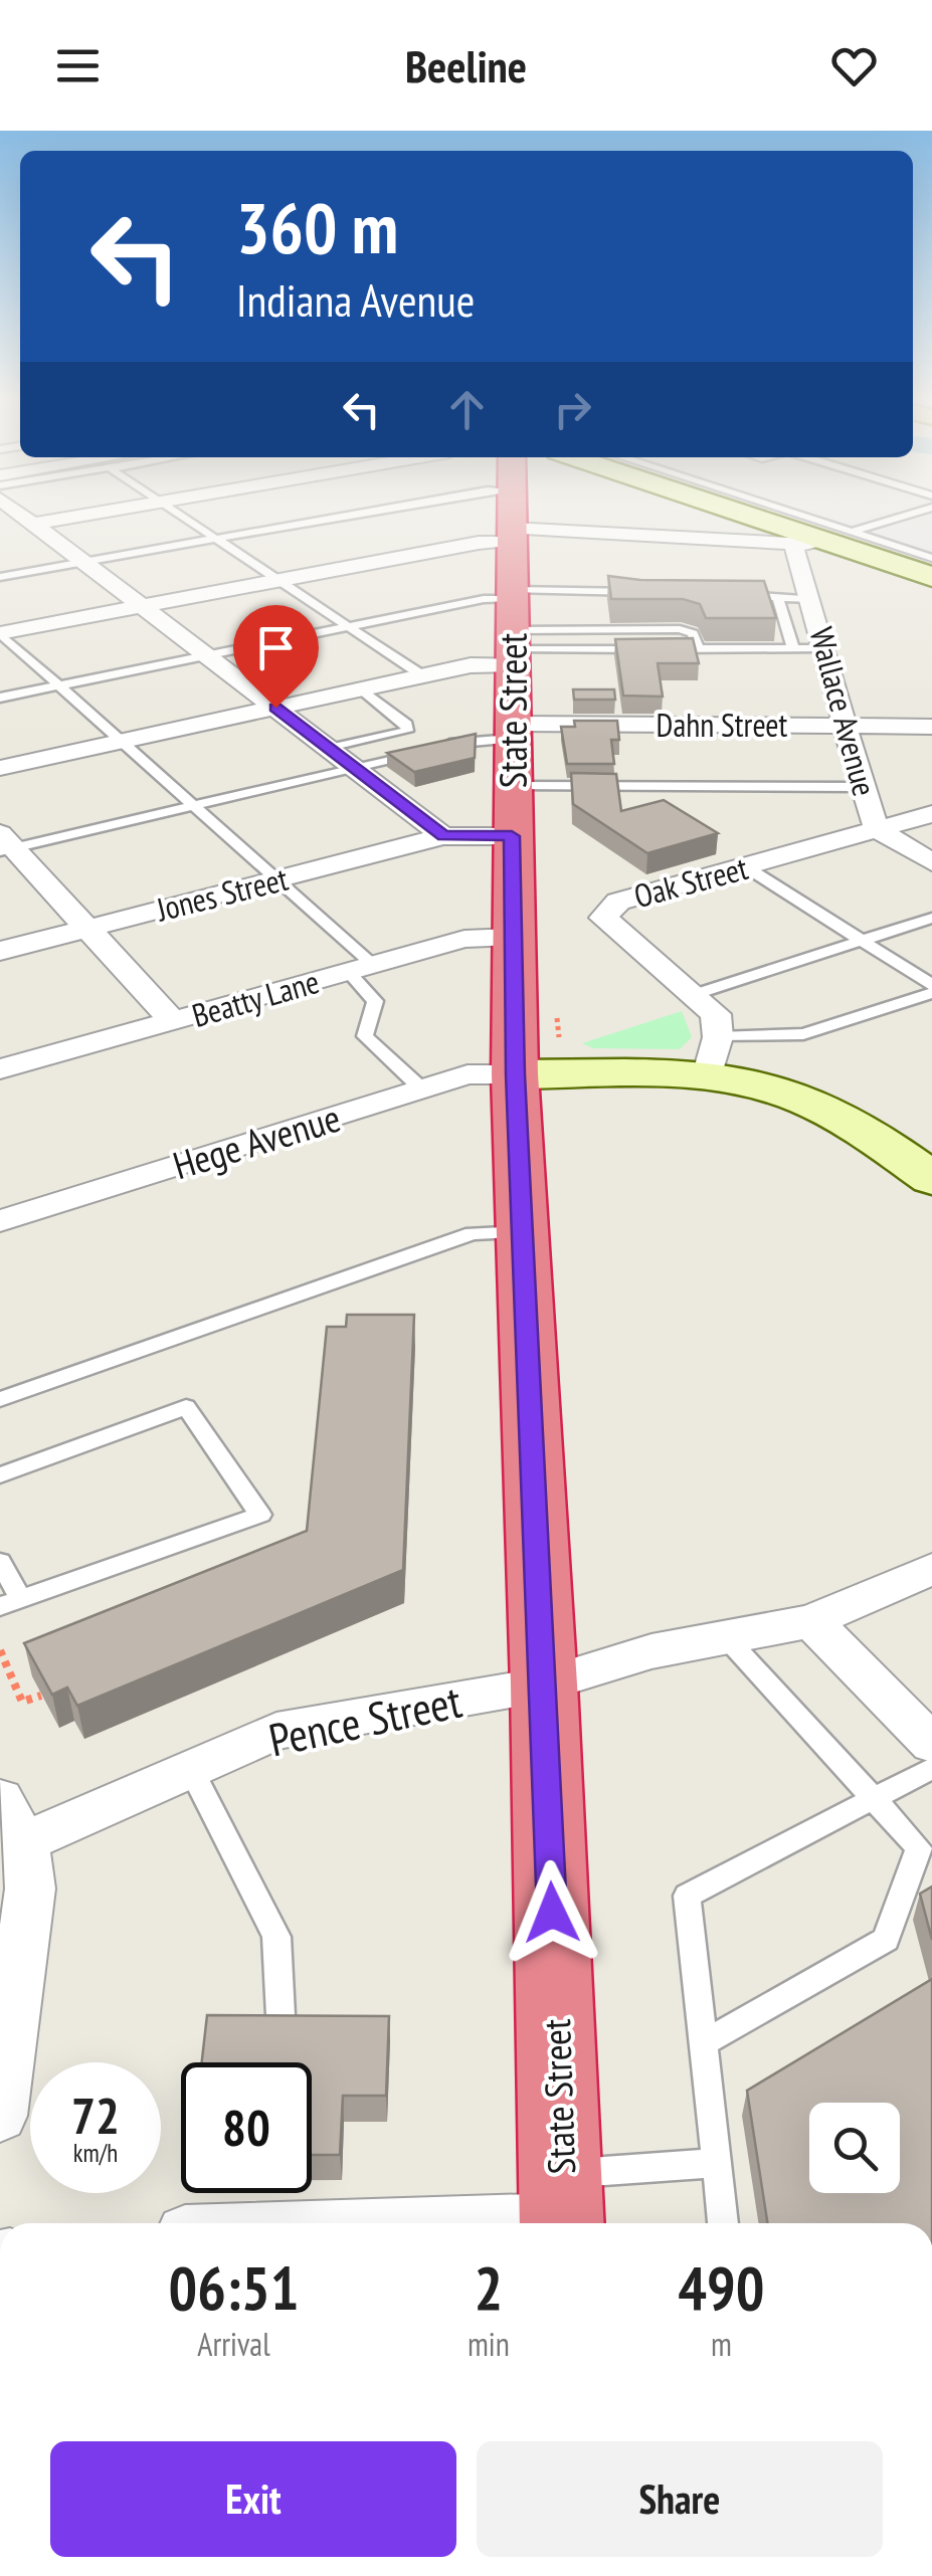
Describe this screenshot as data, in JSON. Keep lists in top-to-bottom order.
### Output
{
  "streets": {
    "highway": ["State Street"],
    "street": [
      "Wallace Avenue",
      "Dahn Street",
      "Oak Street",
      "Jones Street",
      "Beatty Lane",
      "Hege Avenue",
      "Pence Street"
    ]
  },
  "crossings": [
    ["State Street", "Dahn Street"],
    ["State Street", "Jones Street"],
    ["State Street", "Beatty Lane"],
    ["State Street", "Hege Avenue"],
    ["State Street", "Pence Street"],
    ["Wallace Avenue", "Dahn Street"],
    ["Wallace Avenue", "Oak Street"]
  ],
  "page": {
    "header": "Beeline",
    "turn": ["360 m", "Indiana Avenue"],
    "speed": "72 km/h",
    "limit": "80",
    "eta": [
      "06:51",
      "Arrival",
      "2",
      "min",
      "490",
      "m"
    ],
    "buttons": ["Exit", "Share"]
  }
}
